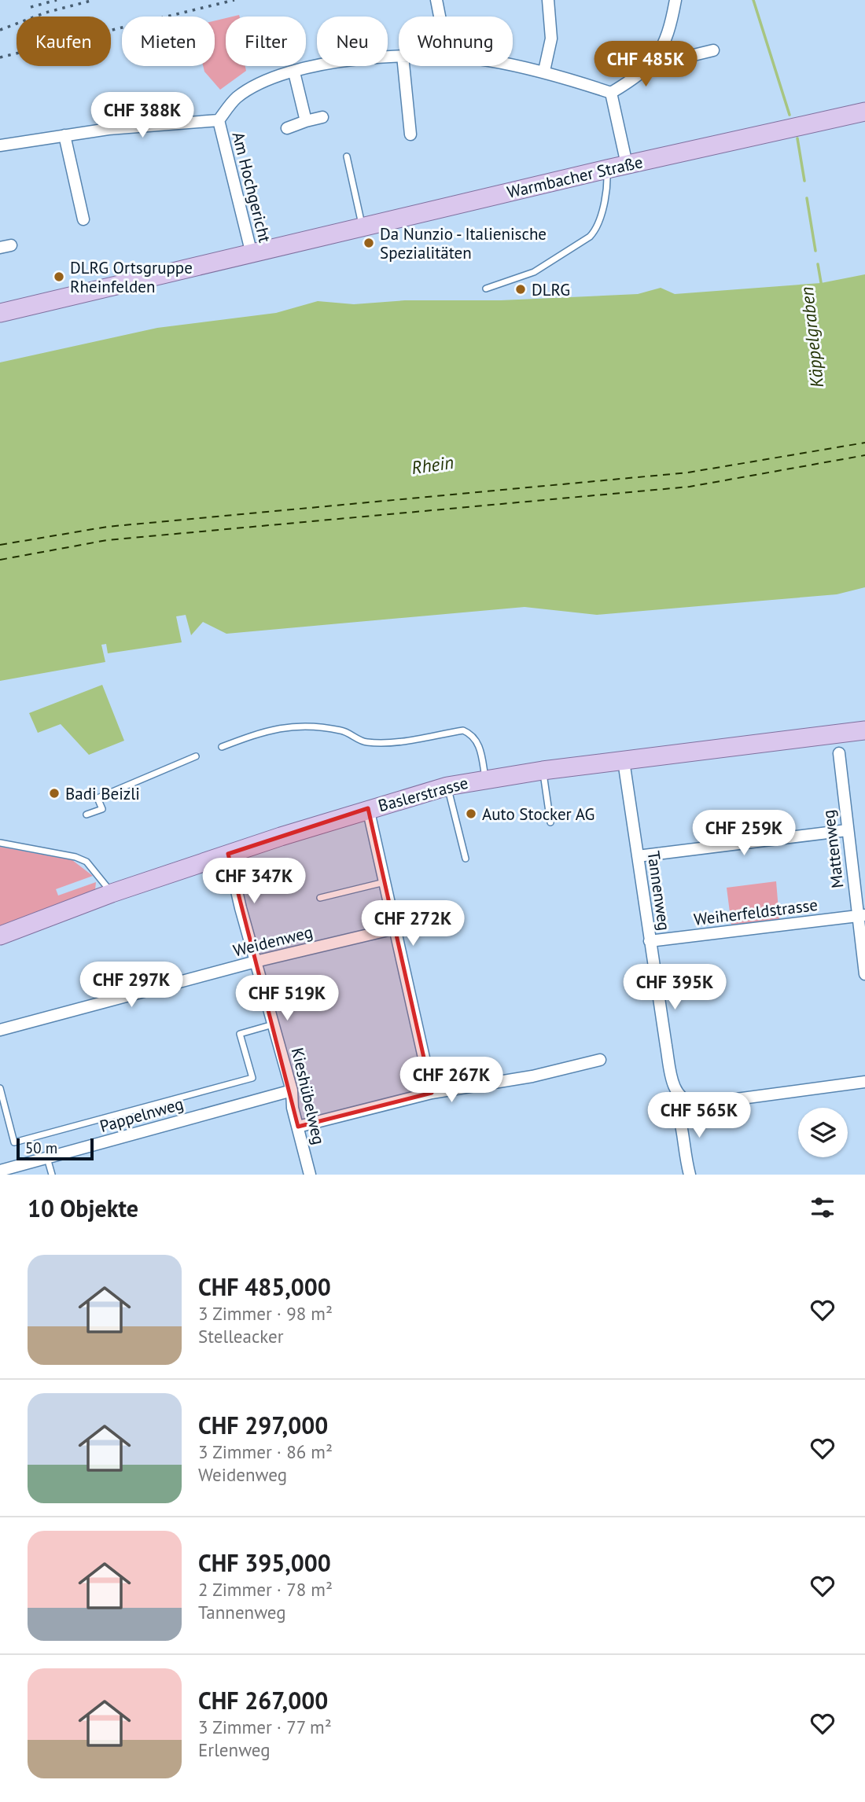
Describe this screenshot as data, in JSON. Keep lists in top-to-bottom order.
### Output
{
  "streets": {
    "main road": ["Warmbacher Straße", "Baslerstrasse"],
    "street": [
      "Am Hochgericht",
      "Mattenweg",
      "Tannenweg",
      "Weiherfeldstrasse",
      "Weidenweg",
      "Kieshübelweg",
      "Pappelnweg"
    ]
  },
  "crossings": [
    ["Warmbacher Straße", "Am Hochgericht"],
    ["Baslerstrasse", "Tannenweg"],
    ["Baslerstrasse", "Kieshübelweg"],
    ["Mattenweg", "Weiherfeldstrasse"],
    ["Tannenweg", "Weiherfeldstrasse"],
    ["Weidenweg", "Kieshübelweg"],
    ["Kieshübelweg", "Pappelnweg"]
  ],
  "water": ["Käppelgraben", "Rhein"],
  "places": [
    "Da Nunzio - Italienische Spezialitäten",
    "DLRG Ortsgruppe Rheinfelden",
    "DLRG",
    "Badi Beizli",
    "Auto Stocker AG"
  ],
  "scale_bar": "50 m",
  "page": {
    "chip": [
      "Kaufen",
      "Mieten",
      "Filter",
      "Neu",
      "Wohnung"
    ],
    "price": [
      "CHF 485K",
      "CHF 388K",
      "CHF 259K",
      "CHF 347K",
      "CHF 272K",
      "CHF 297K",
      "CHF 395K",
      "CHF 519K",
      "CHF 267K",
      "CHF 565K"
    ],
    "scale": "50 m",
    "heading": "10 Objekte",
    "list": [
      {
        "name": "CHF 485,000",
        "note": "3 Zimmer · 98 m² · Stelleacker"
      },
      {
        "name": "CHF 297,000",
        "note": "3 Zimmer · 86 m² · Weidenweg"
      },
      {
        "name": "CHF 395,000",
        "note": "2 Zimmer · 78 m² · Tannenweg"
      },
      {
        "name": "CHF 267,000",
        "note": "3 Zimmer · 77 m² · Erlenweg"
      }
    ]
  }
}
